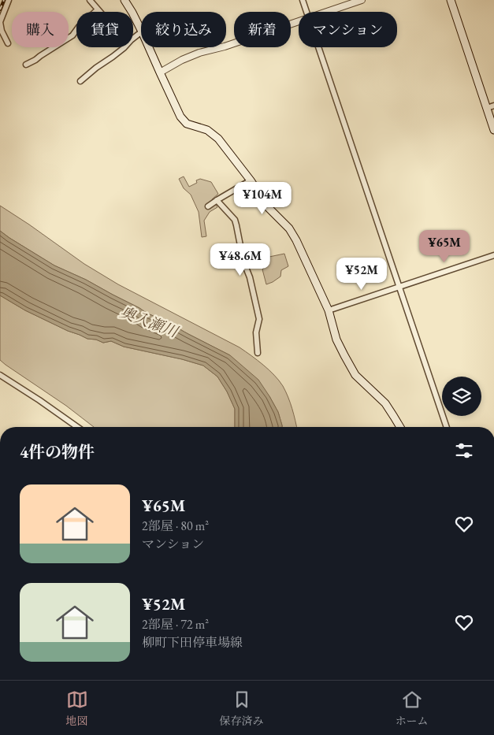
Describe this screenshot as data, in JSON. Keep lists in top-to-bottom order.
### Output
{
  "water": ["奥入瀬川"],
  "page": {
    "chip": [
      "購入",
      "賃貸",
      "絞り込み",
      "新着",
      "マンション"
    ],
    "price": [
      "¥104M",
      "¥65M",
      "¥48.6M",
      "¥52M"
    ],
    "heading": "4件の物件",
    "list": [
      {
        "name": "¥65M",
        "note": "2部屋 · 80 m² · マンション"
      },
      {
        "name": "¥52M",
        "note": "2部屋 · 72 m² · 柳町下田停車場線"
      }
    ],
    "tabs": ["地図", "保存済み", "ホーム"]
  }
}
